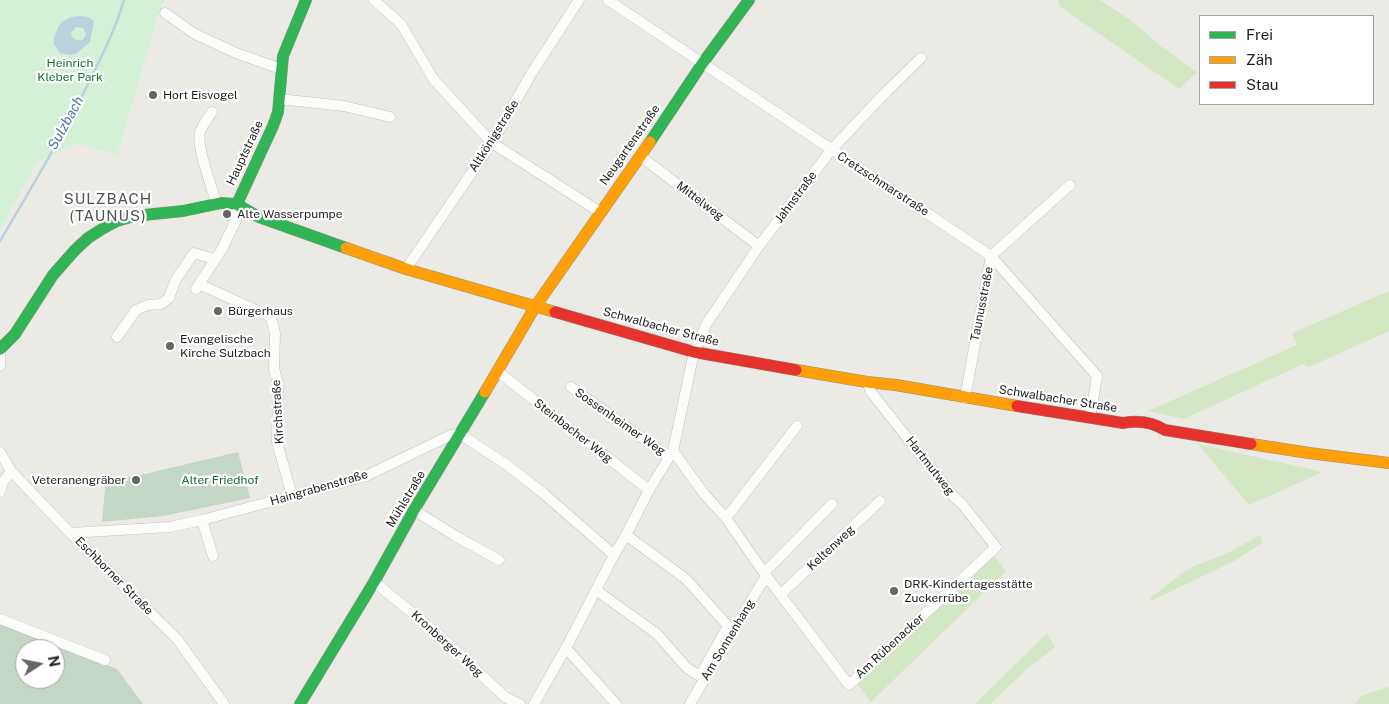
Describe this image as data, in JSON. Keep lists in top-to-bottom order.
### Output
{
  "streets": {
    "street": [
      "Altkönigstraße",
      "Neugartenstraße",
      "Hauptstraße",
      "Cretzschmarstraße",
      "Jahnstraße",
      "Mittelweg",
      "Taunusstraße",
      "Schwalbacher Straße",
      "Kirchstraße",
      "Sossenheimer Weg",
      "Steinbacher Weg",
      "Hartmutweg",
      "Haingrabenstraße",
      "Mühlstraße",
      "Keltenweg",
      "Eschborner Straße",
      "Am Sonnenhang",
      "Kronberger Weg",
      "Am Rübenacker"
    ]
  },
  "crossings": [
    ["Altkönigstraße", "Schwalbacher Straße"],
    ["Neugartenstraße", "Cretzschmarstraße"],
    ["Neugartenstraße", "Mittelweg"],
    ["Neugartenstraße", "Schwalbacher Straße"],
    ["Neugartenstraße", "Mühlstraße"],
    ["Hauptstraße", "Schwalbacher Straße"],
    ["Cretzschmarstraße", "Jahnstraße"],
    ["Cretzschmarstraße", "Taunusstraße"],
    ["Cretzschmarstraße", "Schwalbacher Straße"],
    ["Jahnstraße", "Mittelweg"],
    ["Jahnstraße", "Schwalbacher Straße"],
    ["Jahnstraße", "Sossenheimer Weg"],
    ["Taunusstraße", "Schwalbacher Straße"],
    ["Schwalbacher Straße", "Sossenheimer Weg"],
    ["Schwalbacher Straße", "Hartmutweg"],
    ["Schwalbacher Straße", "Mühlstraße"],
    ["Kirchstraße", "Haingrabenstraße"],
    ["Sossenheimer Weg", "Steinbacher Weg"],
    ["Steinbacher Weg", "Mühlstraße"],
    ["Hartmutweg", "Am Rübenacker"],
    ["Haingrabenstraße", "Mühlstraße"],
    ["Haingrabenstraße", "Eschborner Straße"],
    ["Mühlstraße", "Kronberger Weg"],
    ["Keltenweg", "Am Rübenacker"]
  ],
  "districts": ["SULZBACH (TAUNUS)"],
  "water": ["Sulzbach"],
  "parks": ["Heinrich Kleber Park", "Alter Friedhof"],
  "places": [
    "Hort Eisvogel",
    "Alte Wasserpumpe",
    "Bürgerhaus",
    "Evangelische Kirche Sulzbach",
    "Veteranengräber",
    "DRK-Kindertagesstätte Zuckerrübe"
  ],
  "legend": ["Frei", "Zäh", "Stau"],
  "north": "right"
}
